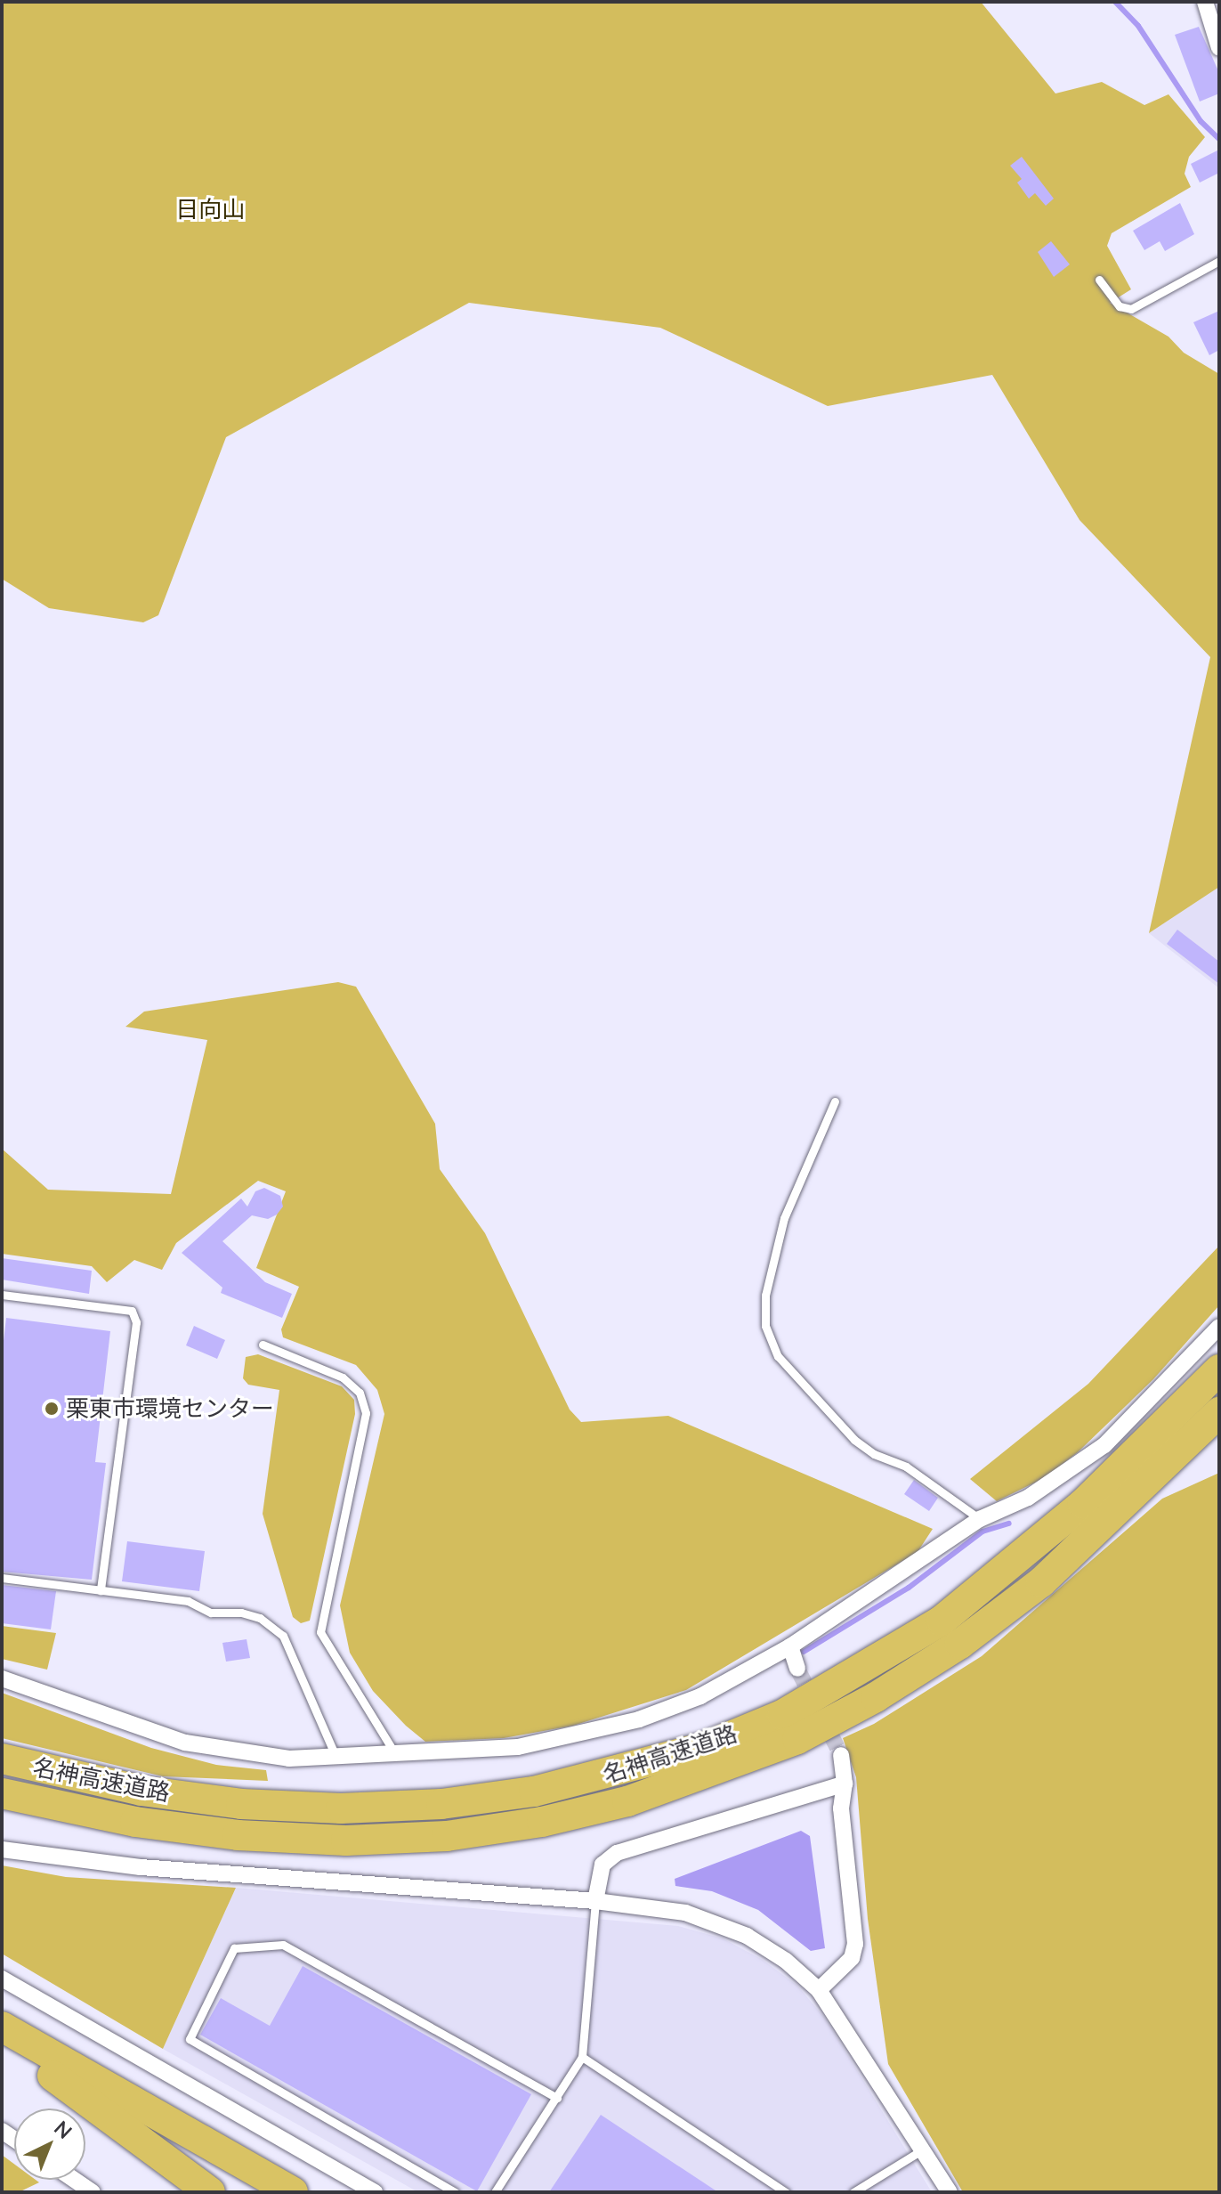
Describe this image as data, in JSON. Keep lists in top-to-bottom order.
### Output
{
  "streets": {
    "highway": ["名神高速道路"]
  },
  "parks": ["日向山"],
  "places": ["栗東市環境センター"],
  "north": "top right"
}
